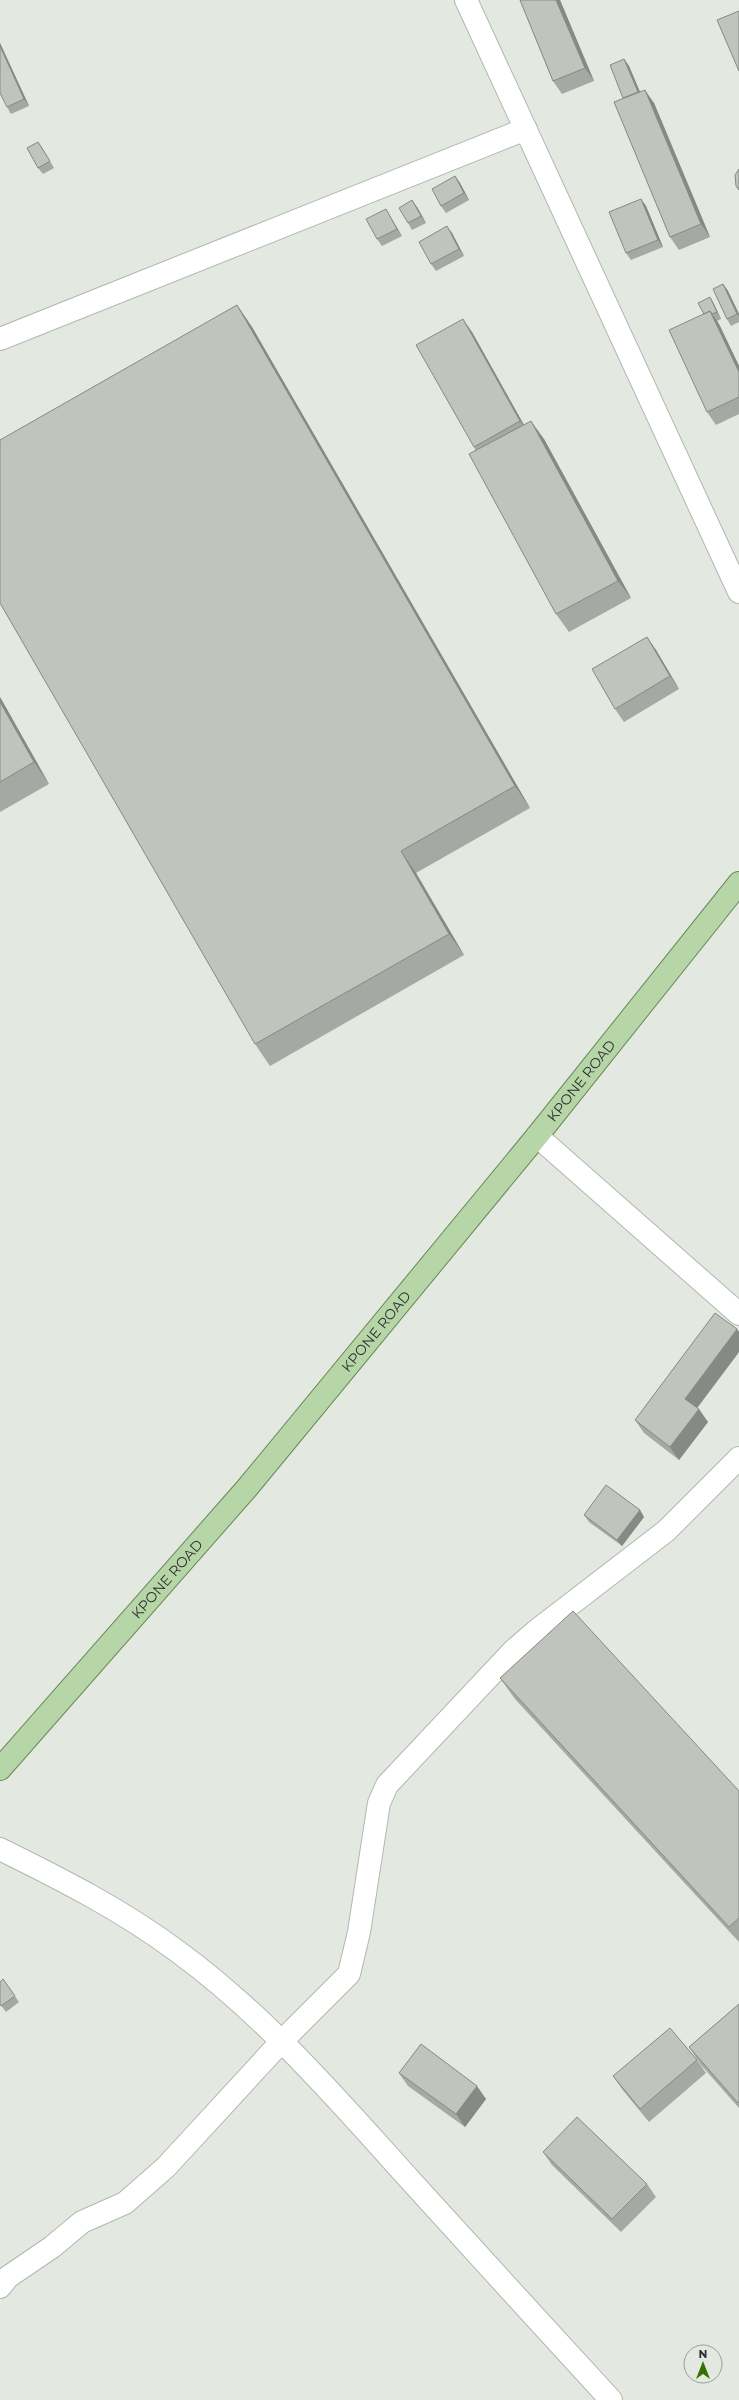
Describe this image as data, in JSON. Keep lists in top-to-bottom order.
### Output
{
  "streets": {
    "main road": ["KPONE ROAD"]
  },
  "north": "top"
}
